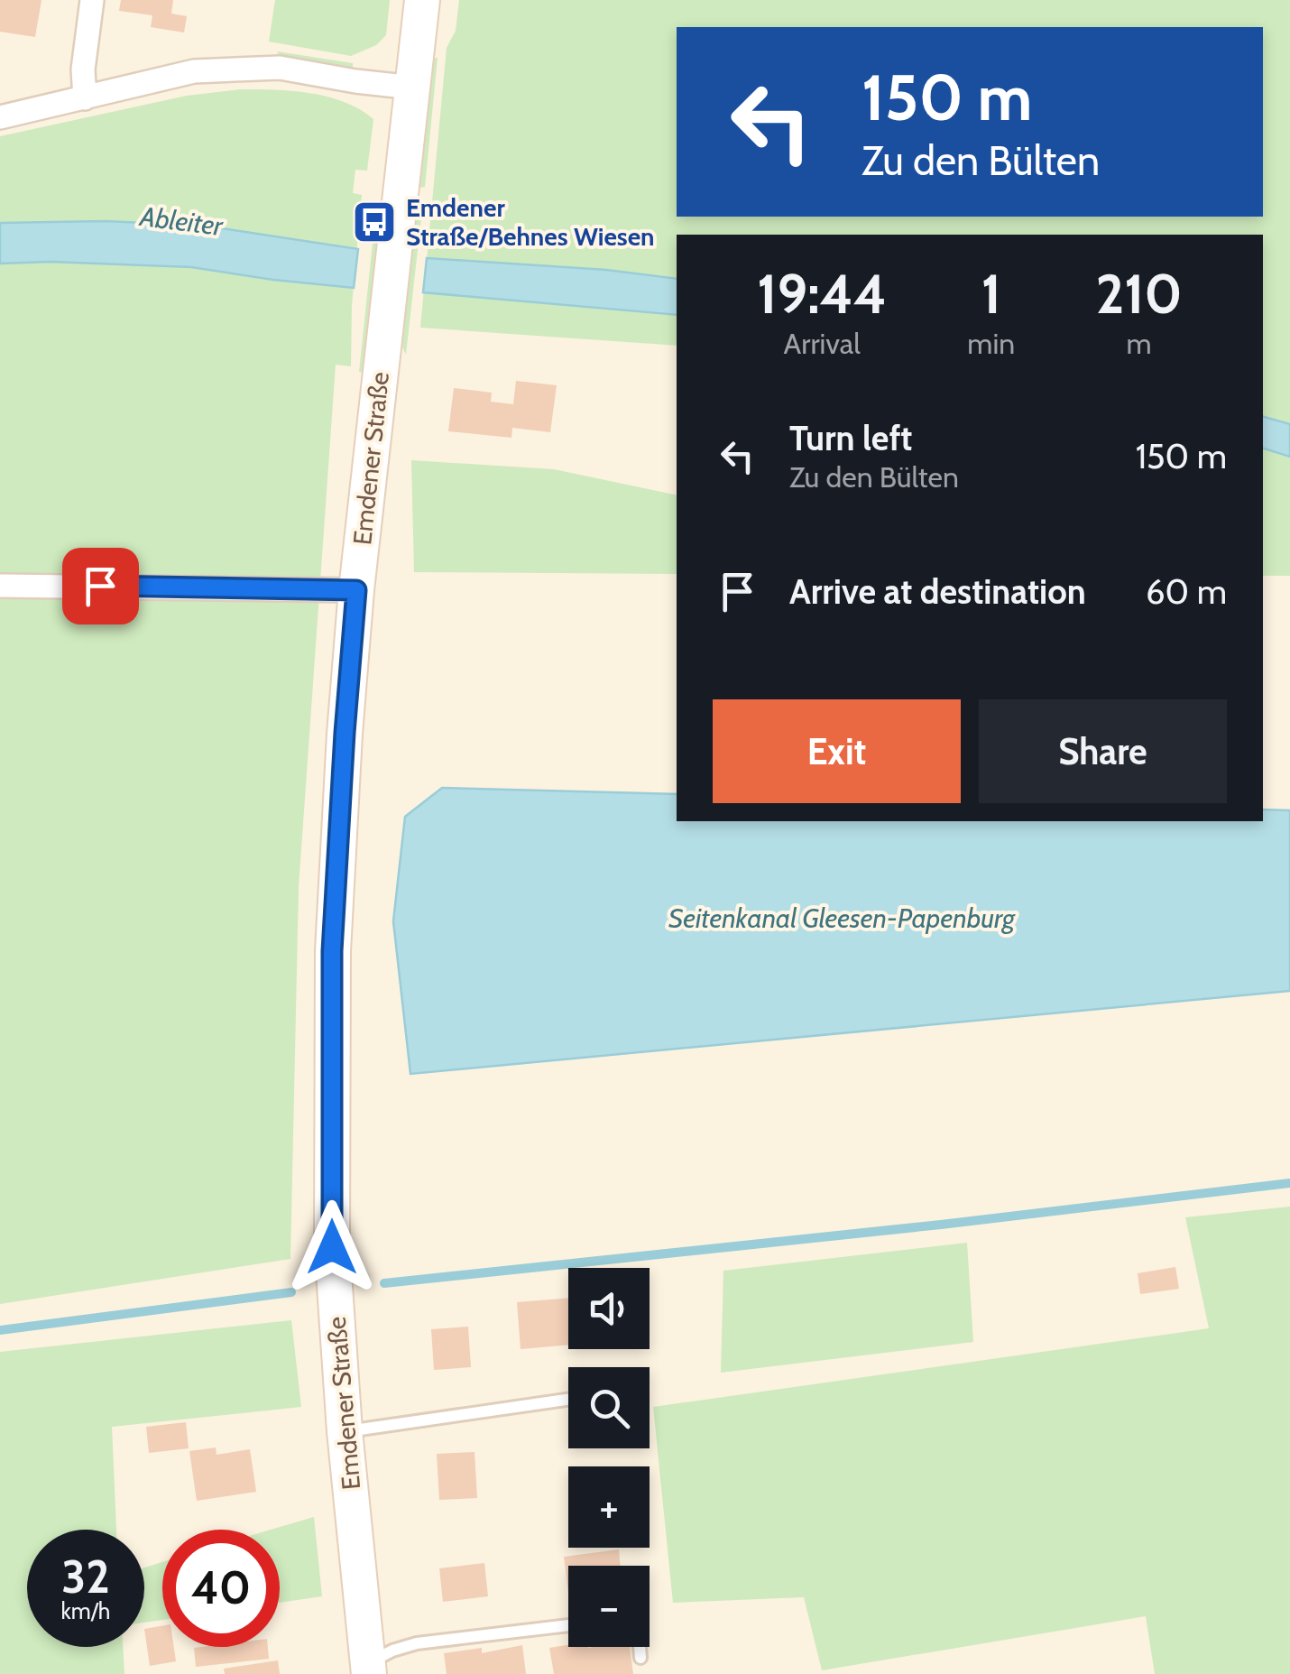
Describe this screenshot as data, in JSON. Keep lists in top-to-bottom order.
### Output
{
  "streets": {
    "street": ["Emdener Straße"]
  },
  "water": ["Ableiter", "Seitenkanal Gleesen-Papenburg"],
  "places": {
    "bus stop": ["Emdener Straße/Behnes Wiesen"]
  },
  "page": {
    "turn": ["150 m", "Zu den Bülten"],
    "eta": [
      "19:44",
      "Arrival",
      "1",
      "min",
      "210",
      "m"
    ],
    "list": [
      {
        "name": "Turn left",
        "note": "Zu den Bülten",
        "value": "150 m"
      },
      {
        "name": "Arrive at destination",
        "value": "60 m"
      }
    ],
    "buttons": ["Exit", "Share"],
    "map_buttons": ["+", "−"],
    "speed": "32 km/h",
    "limit": "40"
  }
}
